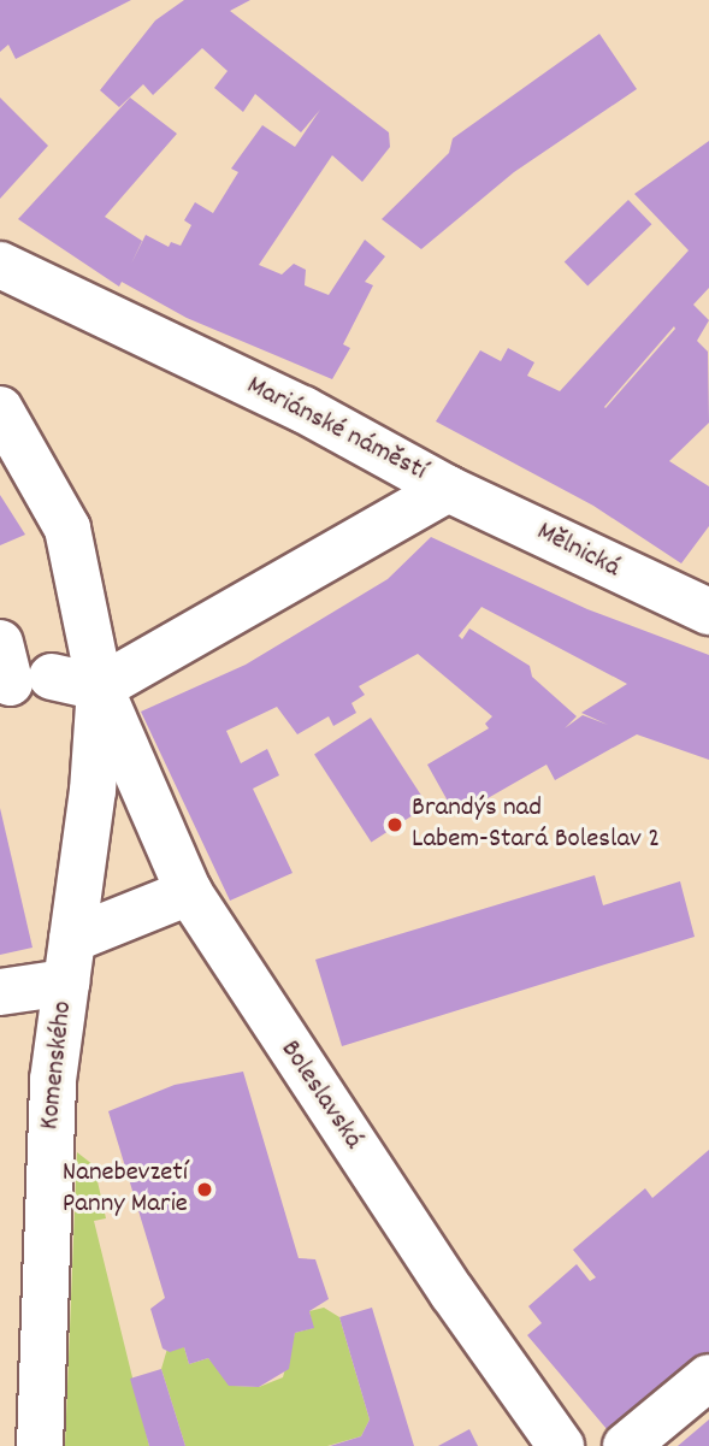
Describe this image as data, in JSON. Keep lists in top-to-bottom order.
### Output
{
  "streets": {
    "street": [
      "Mariánské náměstí",
      "Mělnická",
      "Komenského",
      "Boleslavská"
    ]
  },
  "crossings": [
    ["Mariánské náměstí", "Mělnická"],
    ["Mariánské náměstí", "Komenského"],
    ["Mariánské náměstí", "Boleslavská"],
    ["Komenského", "Boleslavská"]
  ],
  "places": ["Brandýs nad Labem-Stará Boleslav 2", "Nanebevzetí Panny Marie"]
}
